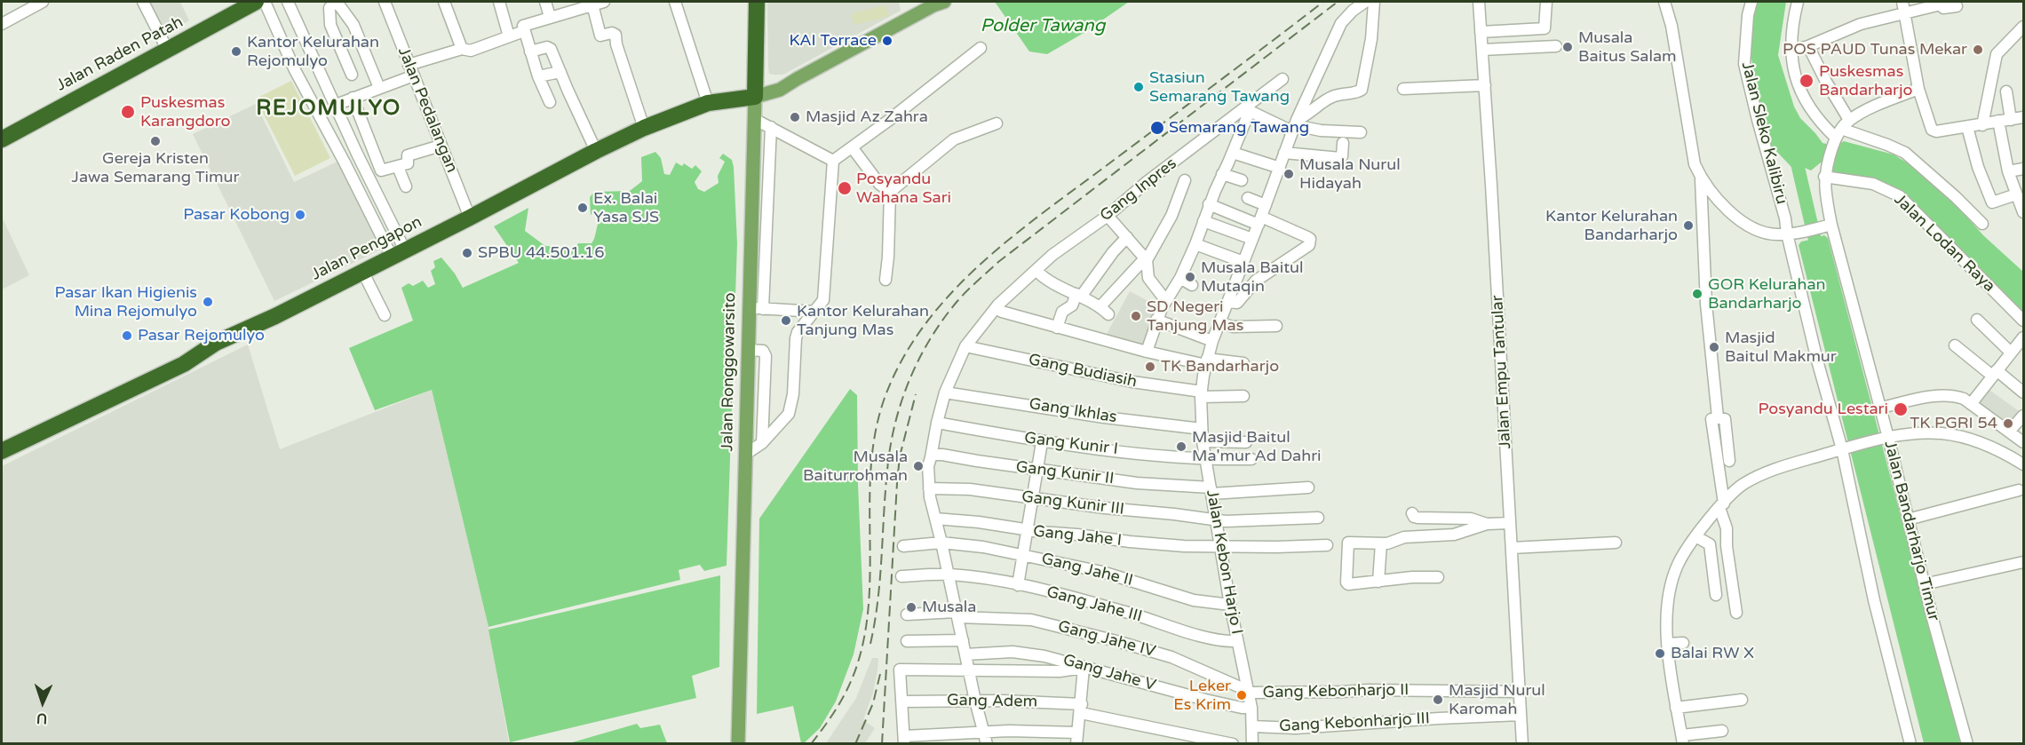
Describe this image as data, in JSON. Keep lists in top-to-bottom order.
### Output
{
  "streets": {
    "highway": ["Jalan Raden Patah", "Jalan Pengapon", "Jalan Ronggowarsito"],
    "street": [
      "Jalan Pedalangan",
      "Jalan Sleko Kalibiru",
      "Gang Inpres",
      "Jalan Lodan Raya",
      "Gang Budiasih",
      "Jalan Empu Tantular",
      "Gang Ikhlas",
      "Gang Kunir I",
      "Gang Kunir II",
      "Gang Kunir III",
      "Jalan Bandarharjo Timur",
      "Gang Jahe I",
      "Jalan Kebon Harjo I",
      "Gang Jahe II",
      "Gang Jahe III",
      "Gang Jahe IV",
      "Gang Jahe V",
      "Gang Kebonharjo II",
      "Gang Adem",
      "Gang Kebonharjo III"
    ]
  },
  "crossings": [
    ["Jalan Pedalangan", "Jalan Pengapon"],
    ["Gang Inpres", "Gang Budiasih"],
    ["Gang Inpres", "Gang Ikhlas"],
    ["Gang Inpres", "Gang Kunir I"],
    ["Gang Inpres", "Gang Kunir II"],
    ["Gang Inpres", "Gang Kunir III"],
    ["Gang Inpres", "Gang Jahe I"],
    ["Gang Inpres", "Gang Jahe II"],
    ["Gang Inpres", "Gang Jahe III"],
    ["Gang Inpres", "Gang Jahe IV"],
    ["Gang Inpres", "Gang Jahe V"],
    ["Gang Inpres", "Gang Adem"],
    ["Jalan Lodan Raya", "Jalan Bandarharjo Timur"],
    ["Jalan Pengapon", "Jalan Ronggowarsito"],
    ["Gang Budiasih", "Jalan Kebon Harjo I"],
    ["Jalan Empu Tantular", "Gang Kebonharjo II"],
    ["Jalan Empu Tantular", "Gang Kebonharjo III"],
    ["Gang Ikhlas", "Jalan Kebon Harjo I"],
    ["Gang Kunir I", "Jalan Kebon Harjo I"],
    ["Gang Kunir II", "Jalan Kebon Harjo I"],
    ["Gang Kunir III", "Jalan Kebon Harjo I"],
    ["Gang Jahe I", "Jalan Kebon Harjo I"],
    ["Jalan Kebon Harjo I", "Gang Jahe II"],
    ["Jalan Kebon Harjo I", "Gang Jahe III"],
    ["Jalan Kebon Harjo I", "Gang Jahe IV"],
    ["Jalan Kebon Harjo I", "Gang Jahe V"],
    ["Jalan Kebon Harjo I", "Gang Kebonharjo II"],
    ["Jalan Kebon Harjo I", "Gang Kebonharjo III"],
    ["Gang Jahe IV", "Gang Kebonharjo II"]
  ],
  "districts": ["REJOMULYO"],
  "water": ["Polder Tawang"],
  "places": [
    "KAI Terrace",
    "Musala Baitus Salam",
    "POS PAUD Tunas Mekar",
    "Kantor Kelurahan Rejomulyo",
    "Puskesmas Bandarharjo",
    "Stasiun Semarang Tawang",
    "Puskesmas Karangdoro",
    "Masjid Az Zahra",
    "Semarang Tawang",
    "Gereja Kristen Jawa Semarang Timur",
    "Musala Nurul Hidayah",
    "Posyandu Wahana Sari",
    "Ex. Balai Yasa SJS",
    "Pasar Kobong",
    "Kantor Kelurahan Bandarharjo",
    "SPBU 44.501.16",
    "Musala Baitul Mutaqin",
    "GOR Kelurahan Bandarharjo",
    "Pasar Ikan Higienis Mina Rejomulyo",
    "SD Negeri Tanjung Mas",
    "Kantor Kelurahan Tanjung Mas",
    "Pasar Rejomulyo",
    "Masjid Baitul Makmur",
    "TK Bandarharjo",
    "Posyandu Lestari",
    "TK PGRI 54",
    "Masjid Baitul Ma'mur Ad Dahri",
    "Musala Baiturrohman",
    "Musala",
    "Balai RW X",
    "Leker Es Krim",
    "Masjid Nurul Karomah"
  ],
  "north": "bottom"
}
